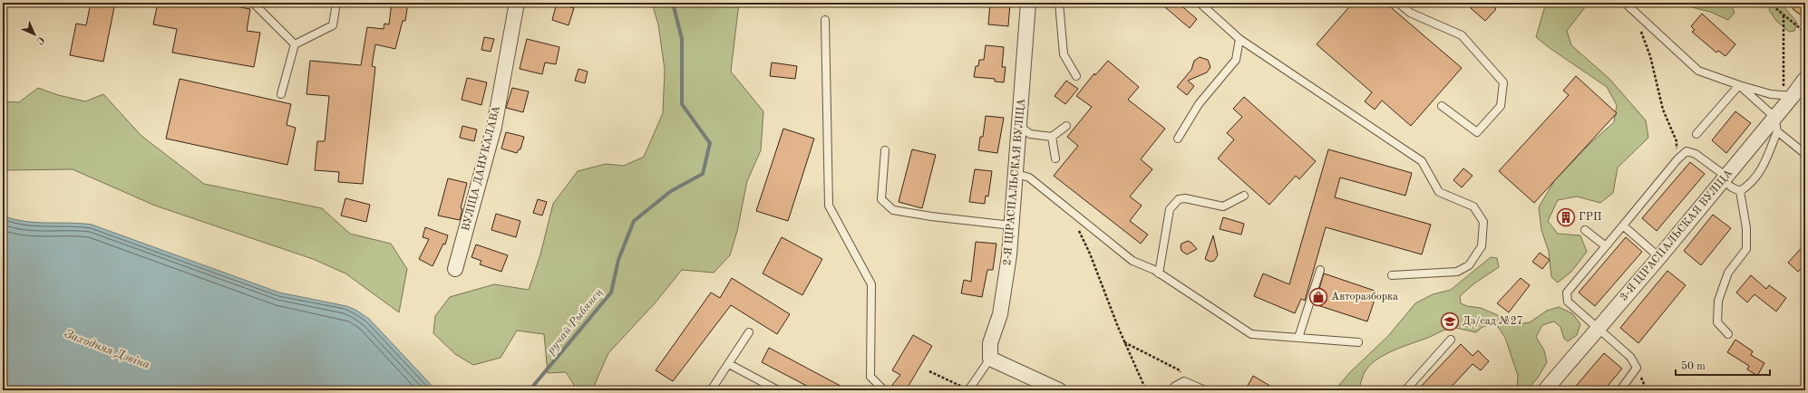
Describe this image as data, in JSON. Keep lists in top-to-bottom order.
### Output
{
  "streets": {
    "street": ["ВУЛІЦА ДАНУКАЛАВА", "2-Я ЦІРАСПАЛЬСКАЯ ВУЛІЦА", "3-Я ЦІРАСПАЛЬСКАЯ ВУЛІЦА"]
  },
  "water": ["ручай Рыбянец", "Заходняя Дзвіна"],
  "places": {
    "building": ["ГРП"],
    "shop": ["Авторазборка"],
    "school or university": ["Дз/сад №27"]
  },
  "scale_bar": "50 m",
  "north": "bottom right"
}
